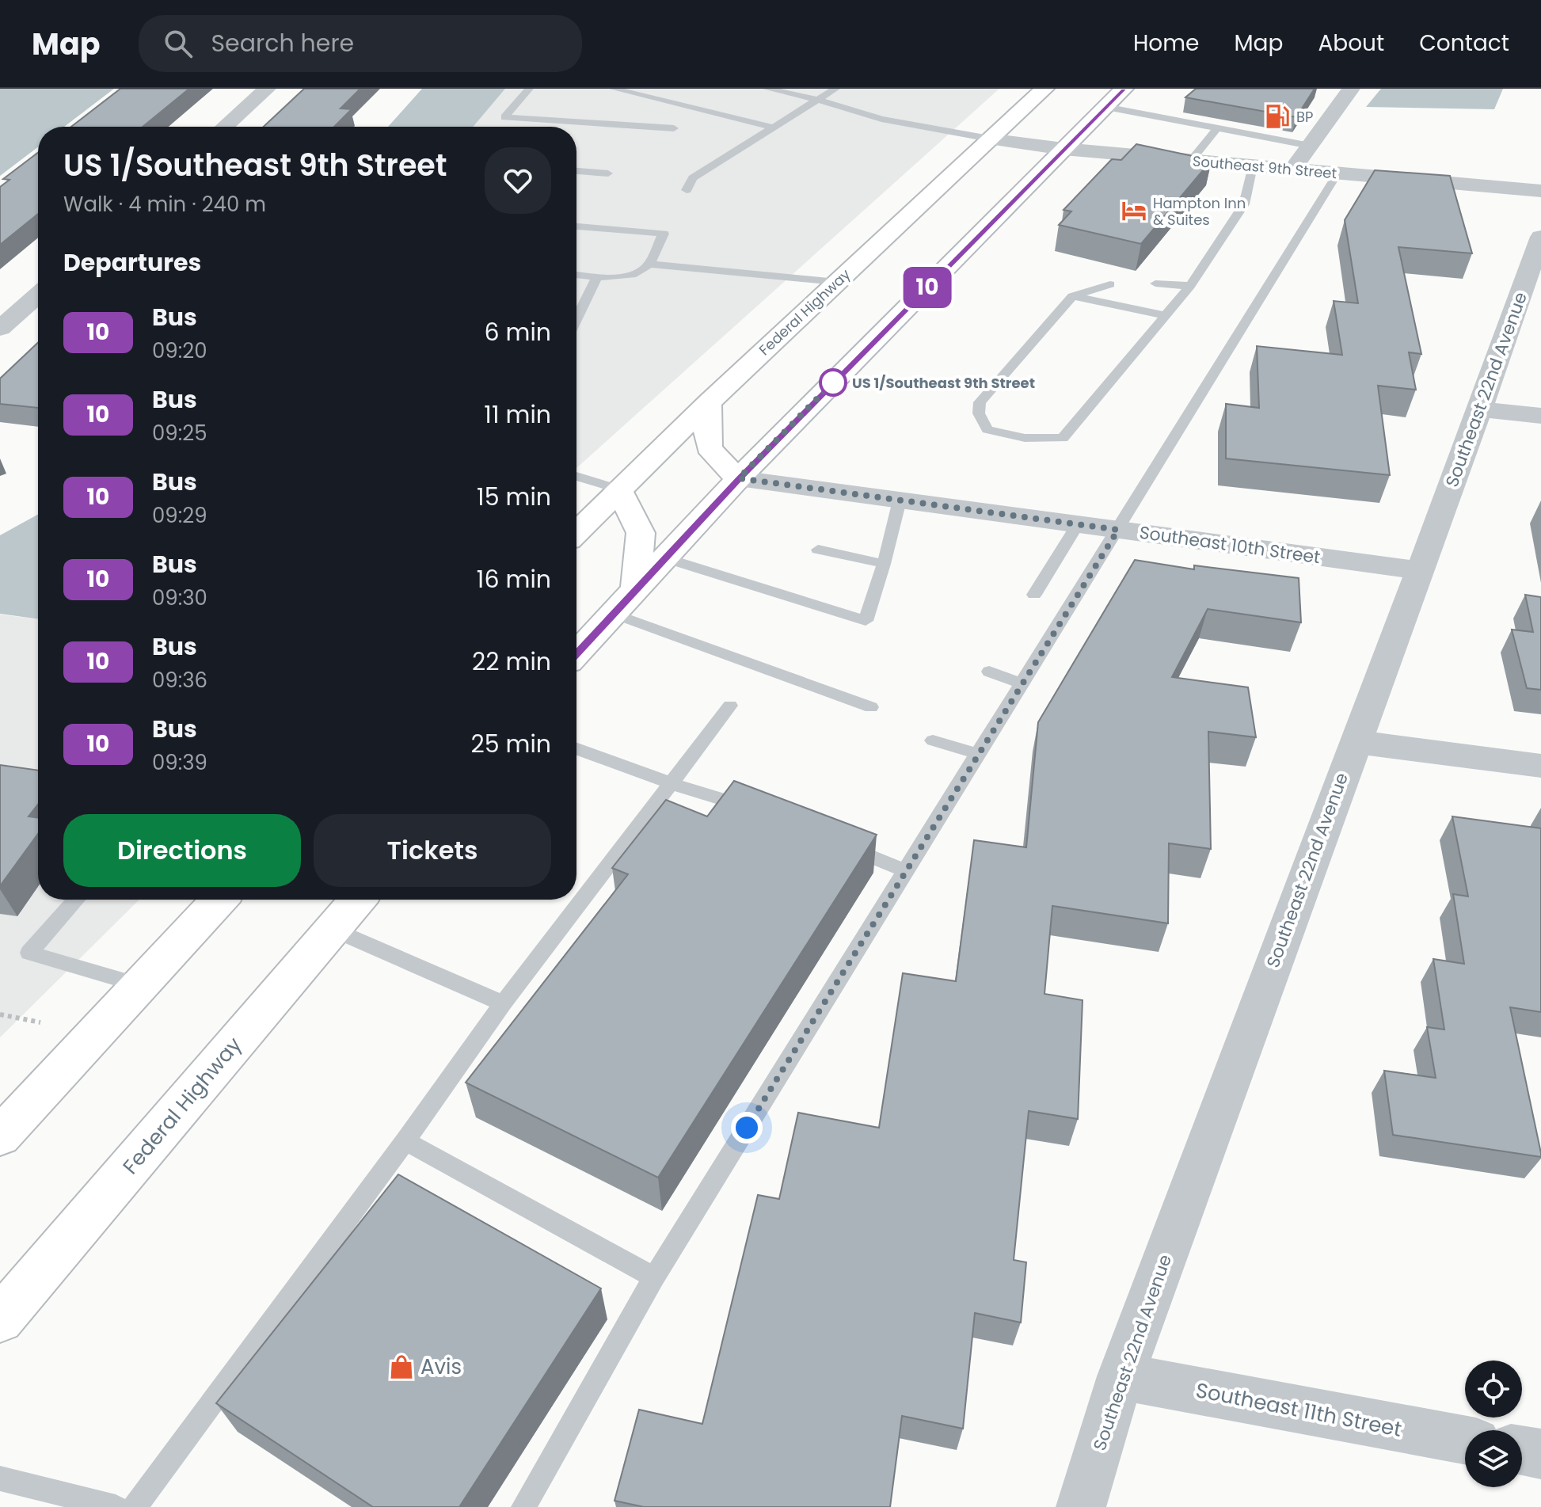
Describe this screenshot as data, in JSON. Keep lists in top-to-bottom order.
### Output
{
  "streets": {
    "main road": ["Federal Highway"],
    "street": [
      "Southeast 9th Street",
      "Southeast 22nd Avenue",
      "Southeast 10th Street",
      "Southeast 11th Street"
    ]
  },
  "crossings": [
    ["Southeast 9th Street", "Federal Highway"],
    ["Southeast 22nd Avenue", "Southeast 10th Street"],
    ["Southeast 22nd Avenue", "Southeast 11th Street"]
  ],
  "places": {
    "fuel station": ["BP"],
    "hotel": ["Hampton Inn & Suites"],
    "other": ["US 1/Southeast 9th Street"],
    "shop": ["Avis"]
  },
  "lines": ["bus line 10"],
  "page": {
    "header": "Map",
    "search": "Search here",
    "nav": [
      "Home",
      "Map",
      "About",
      "Contact"
    ],
    "on_map": "10",
    "heading": [
      ["US 1/Southeast 9th Street", "Walk · 4 min · 240 m"],
      "Departures"
    ],
    "list": [
      {
        "mark": "10",
        "name": "Bus",
        "note": "09:20",
        "value": "6 min"
      },
      {
        "mark": "10",
        "name": "Bus",
        "note": "09:25",
        "value": "11 min"
      },
      {
        "mark": "10",
        "name": "Bus",
        "note": "09:29",
        "value": "15 min"
      },
      {
        "mark": "10",
        "name": "Bus",
        "note": "09:30",
        "value": "16 min"
      },
      {
        "mark": "10",
        "name": "Bus",
        "note": "09:36",
        "value": "22 min"
      },
      {
        "mark": "10",
        "name": "Bus",
        "note": "09:39",
        "value": "25 min"
      }
    ],
    "buttons": ["Directions", "Tickets"]
  }
}
